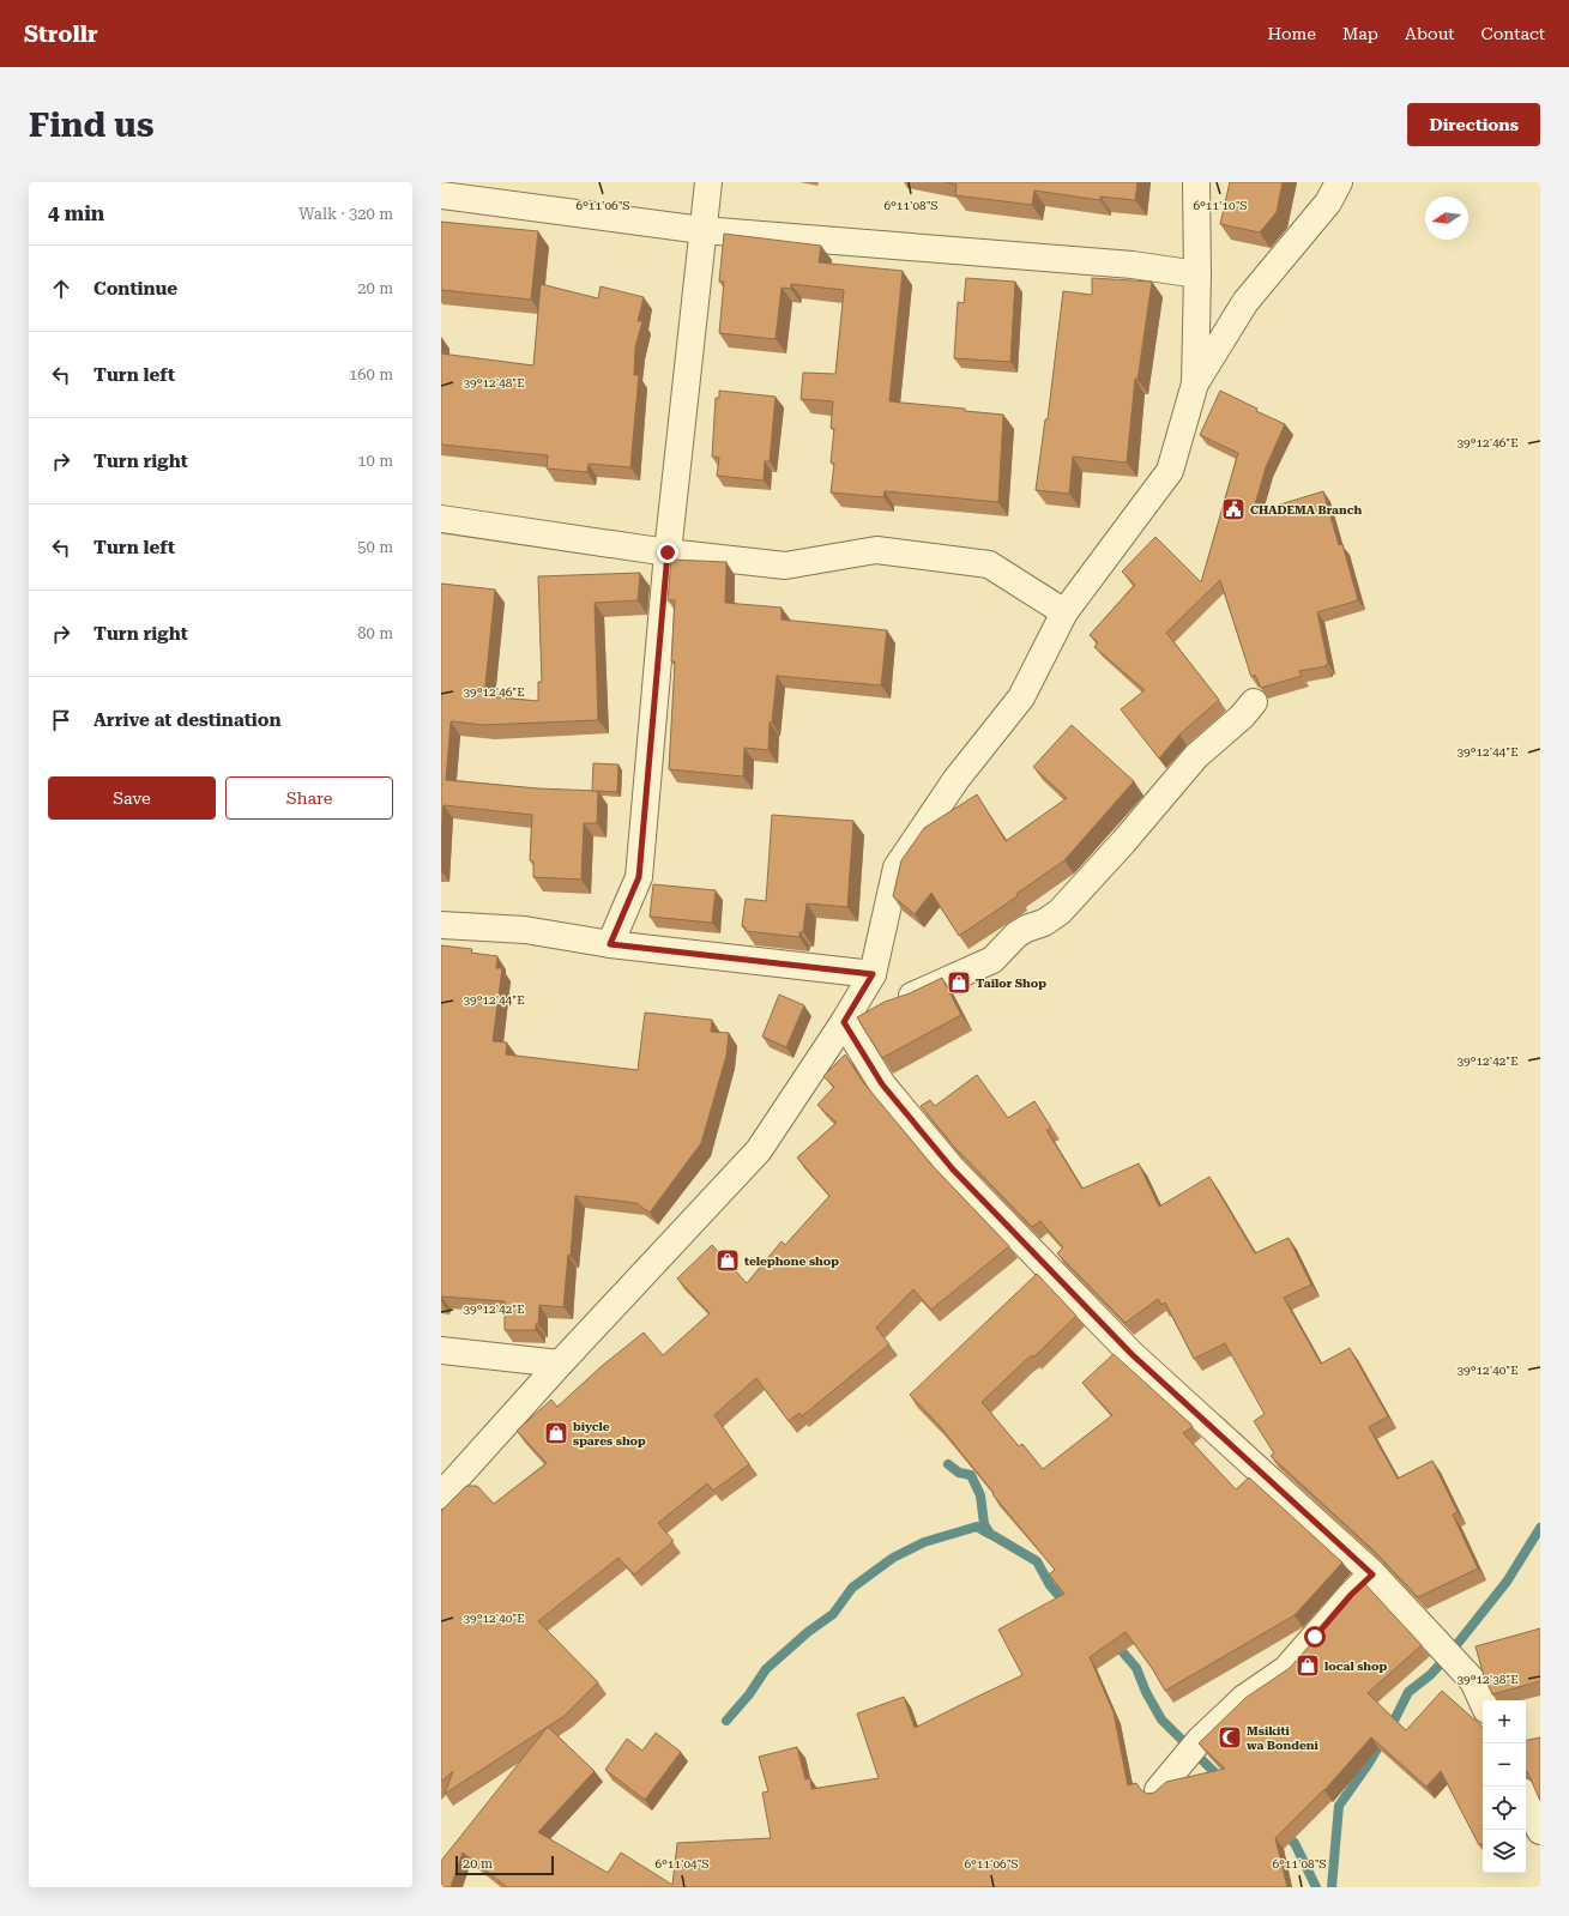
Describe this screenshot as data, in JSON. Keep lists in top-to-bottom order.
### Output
{
  "places": {
    "public building": ["CHADEMA Branch"],
    "shop": [
      "Tailor Shop",
      "telephone shop",
      "biycle spares shop",
      "local shop"
    ],
    "mosque": ["Msikiti wa Bondeni"]
  },
  "scale_bar": "20 m",
  "north": "left",
  "page": {
    "header": "Strollr",
    "nav": [
      "Home",
      "Map",
      "About",
      "Contact"
    ],
    "buttons": [
      "Directions",
      ["Save", "Share"]
    ],
    "title": "Find us",
    "heading": ["4 min", "Walk · 320 m"],
    "list": [
      ["Continue", "20 m"],
      ["Turn left", "160 m"],
      ["Turn right", "10 m"],
      ["Turn left", "50 m"],
      ["Turn right", "80 m"],
      "Arrive at destination"
    ],
    "map_buttons": ["+", "−"],
    "scale": "20 m"
  },
  "coordinates": [
    "6°11'06\"S",
    "6°11'08\"S",
    "6°11'10\"S",
    "39°12'48\"E",
    "39°12'46\"E",
    "39°12'44\"E",
    "39°12'42\"E",
    "39°12'40\"E",
    "39°12'38\"E",
    "6°11'04\"S"
  ]
}
